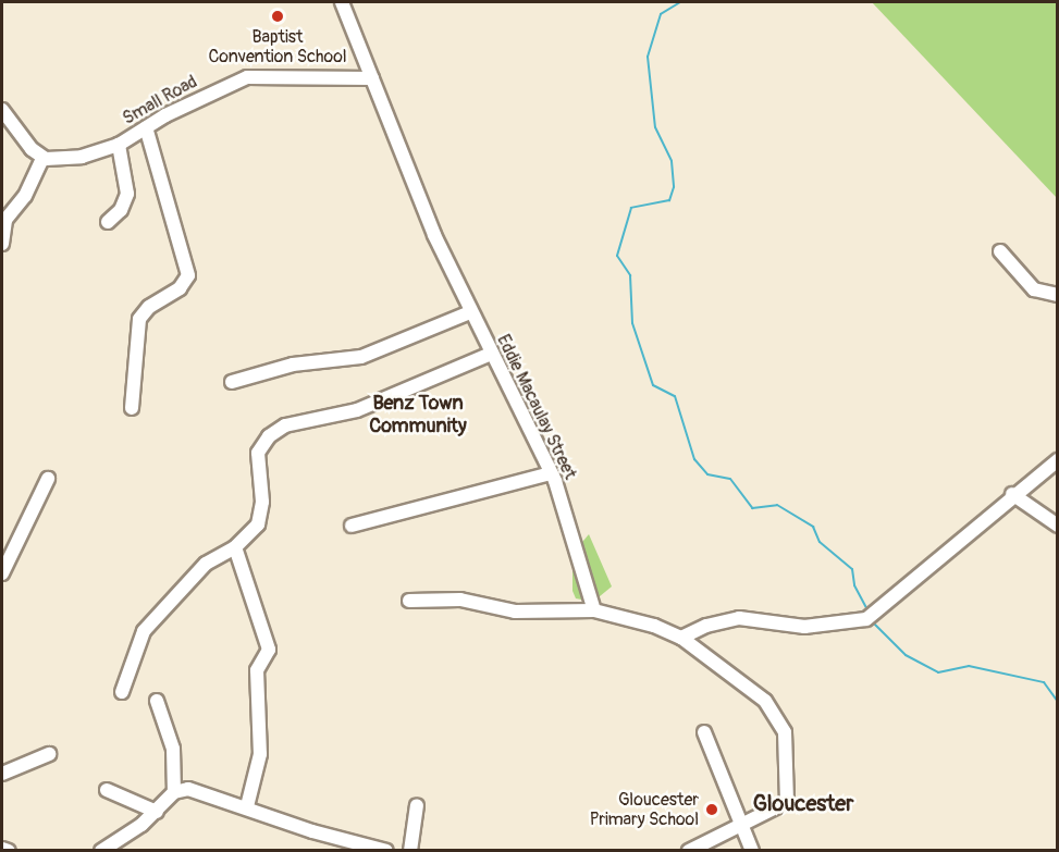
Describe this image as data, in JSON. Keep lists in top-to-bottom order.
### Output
{
  "streets": {
    "street": ["Small Road", "Eddie Macaulay Street"]
  },
  "crossings": [
    ["Small Road", "Eddie Macaulay Street"]
  ],
  "districts": ["Benz Town Community", "Gloucester"],
  "places": ["Baptist Convention School", "Gloucester Primary School"]
}
